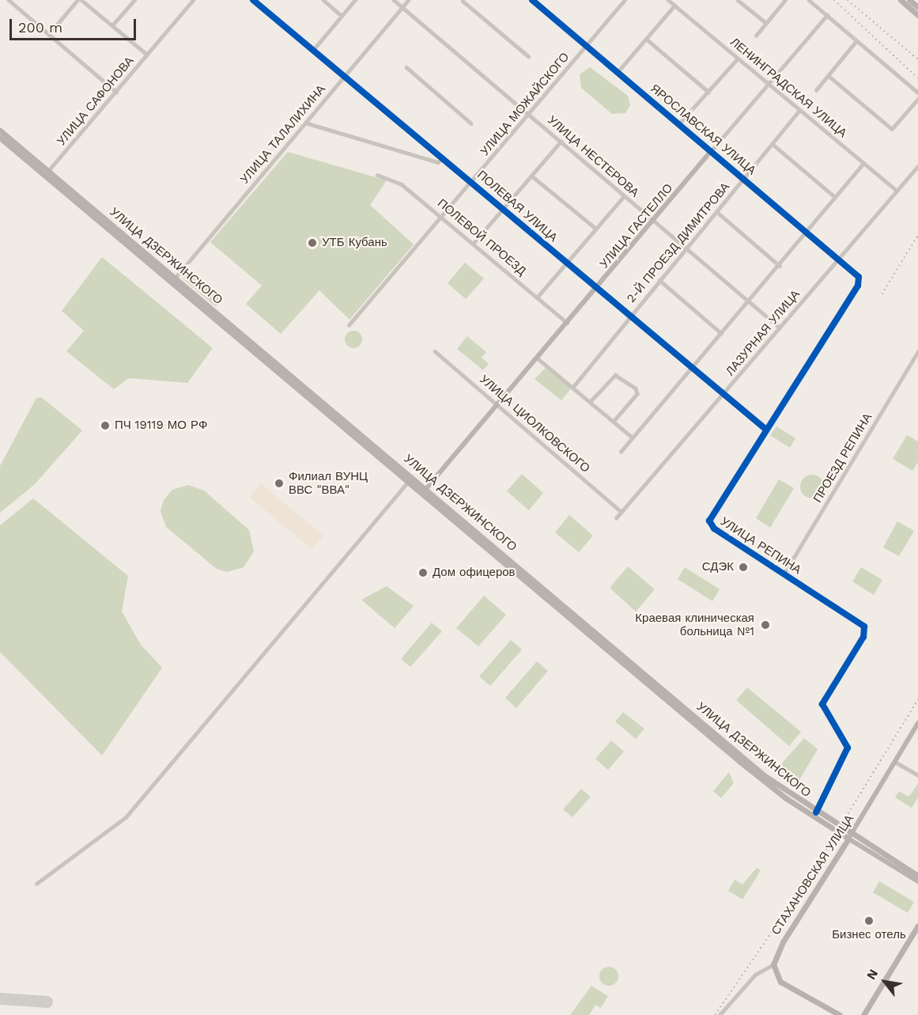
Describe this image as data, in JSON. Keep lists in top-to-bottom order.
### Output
{
  "streets": {
    "main road": ["УЛИЦА ДЗЕРЖИНСКОГО", "СТАХАНОВСКАЯ УЛИЦА"],
    "street": [
      "ЛЕНИНГРАДСКАЯ УЛИЦА",
      "УЛИЦА САФОНОВА",
      "УЛИЦА МОЖАЙСКОГО",
      "ЯРОСЛАВСКАЯ УЛИЦА",
      "УЛИЦА ТАЛАЛИХИНА",
      "УЛИЦА НЕСТЕРОВА",
      "ПОЛЕВАЯ УЛИЦА",
      "УЛИЦА ГАСТЕЛЛО",
      "ПОЛЕВОЙ ПРОЕЗД",
      "2-Й ПРОЕЗД ДИМИТРОВА",
      "ЛАЗУРНАЯ УЛИЦА",
      "УЛИЦА ЦИОЛКОВСКОГО",
      "ПРОЕЗД РЕПИНА",
      "УЛИЦА РЕПИНА"
    ]
  },
  "crossings": [
    ["ЛЕНИНГРАДСКАЯ УЛИЦА", "УЛИЦА ГАСТЕЛЛО"],
    ["ЛЕНИНГРАДСКАЯ УЛИЦА", "2-Й ПРОЕЗД ДИМИТРОВА"],
    ["ЛЕНИНГРАДСКАЯ УЛИЦА", "ЛАЗУРНАЯ УЛИЦА"],
    ["УЛИЦА САФОНОВА", "УЛИЦА ДЗЕРЖИНСКОГО"],
    ["УЛИЦА МОЖАЙСКОГО", "ЯРОСЛАВСКАЯ УЛИЦА"],
    ["УЛИЦА МОЖАЙСКОГО", "УЛИЦА НЕСТЕРОВА"],
    ["УЛИЦА МОЖАЙСКОГО", "ПОЛЕВАЯ УЛИЦА"],
    ["УЛИЦА МОЖАЙСКОГО", "ПОЛЕВОЙ ПРОЕЗД"],
    ["ЯРОСЛАВСКАЯ УЛИЦА", "УЛИЦА ГАСТЕЛЛО"],
    ["ЯРОСЛАВСКАЯ УЛИЦА", "2-Й ПРОЕЗД ДИМИТРОВА"],
    ["ЯРОСЛАВСКАЯ УЛИЦА", "ЛАЗУРНАЯ УЛИЦА"],
    ["ЯРОСЛАВСКАЯ УЛИЦА", "УЛИЦА РЕПИНА"],
    ["УЛИЦА ТАЛАЛИХИНА", "УЛИЦА НЕСТЕРОВА"],
    ["УЛИЦА ТАЛАЛИХИНА", "ПОЛЕВАЯ УЛИЦА"],
    ["УЛИЦА ТАЛАЛИХИНА", "УЛИЦА ДЗЕРЖИНСКОГО"],
    ["УЛИЦА НЕСТЕРОВА", "УЛИЦА ГАСТЕЛЛО"],
    ["УЛИЦА НЕСТЕРОВА", "2-Й ПРОЕЗД ДИМИТРОВА"],
    ["УЛИЦА НЕСТЕРОВА", "ЛАЗУРНАЯ УЛИЦА"],
    ["ПОЛЕВАЯ УЛИЦА", "УЛИЦА ГАСТЕЛЛО"],
    ["ПОЛЕВАЯ УЛИЦА", "2-Й ПРОЕЗД ДИМИТРОВА"],
    ["ПОЛЕВАЯ УЛИЦА", "ЛАЗУРНАЯ УЛИЦА"],
    ["ПОЛЕВАЯ УЛИЦА", "УЛИЦА РЕПИНА"],
    ["УЛИЦА ГАСТЕЛЛО", "ПОЛЕВОЙ ПРОЕЗД"],
    ["УЛИЦА ГАСТЕЛЛО", "УЛИЦА ДЗЕРЖИНСКОГО"],
    ["УЛИЦА ГАСТЕЛЛО", "УЛИЦА ЦИОЛКОВСКОГО"],
    ["УЛИЦА ДЗЕРЖИНСКОГО", "УЛИЦА РЕПИНА"],
    ["УЛИЦА ДЗЕРЖИНСКОГО", "СТАХАНОВСКАЯ УЛИЦА"],
    ["ЛАЗУРНАЯ УЛИЦА", "УЛИЦА ЦИОЛКОВСКОГО"],
    ["ПРОЕЗД РЕПИНА", "УЛИЦА РЕПИНА"]
  ],
  "places": [
    "УТБ Кубань",
    "ПЧ 19119 МО РФ",
    "Филиал ВУНЦ ВВС \"ВВА\"",
    "СДЭК",
    "Дом офицеров",
    "Краевая клиническая больница №1",
    "Бизнес отель"
  ],
  "scale_bar": "200 m",
  "north": "top left"
}
